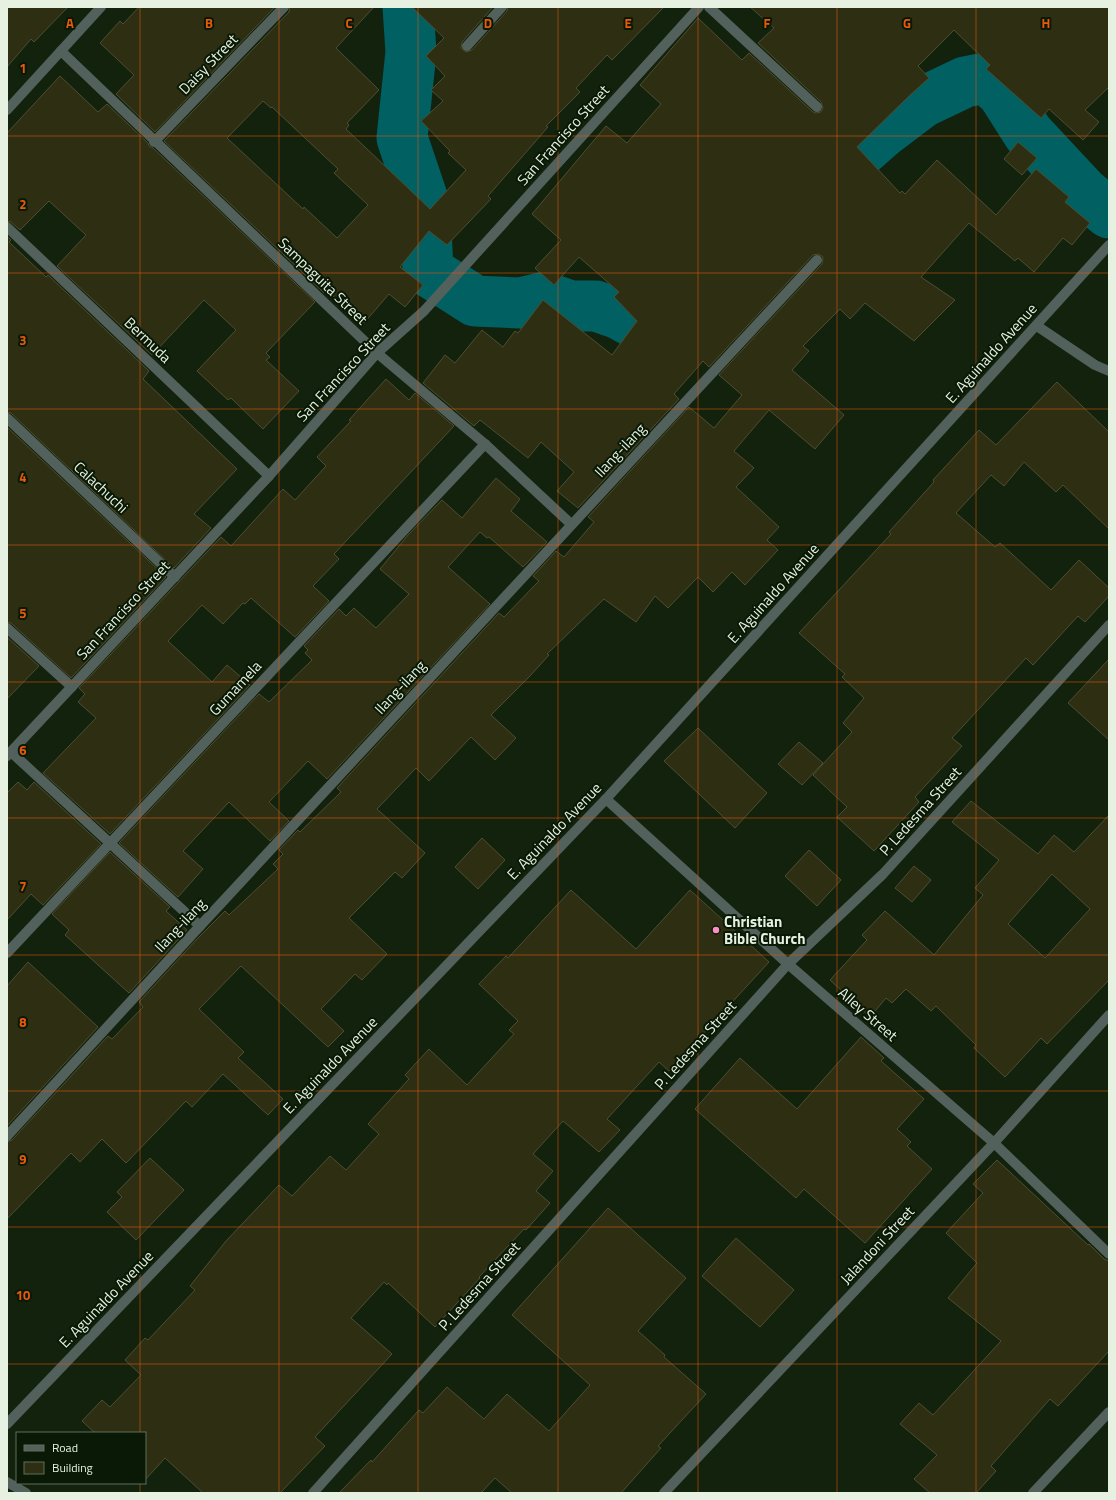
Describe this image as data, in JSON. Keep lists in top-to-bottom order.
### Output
{
  "streets": {
    "street": [
      "Daisy Street",
      "San Francisco Street",
      "Sampaguita Street",
      "Bermuda",
      "E. Aguinaldo Avenue",
      "Ilang-ilang",
      "Calachuchi",
      "Gumamela",
      "P. Ledesma Street",
      "Alley Street",
      "Jalandoni Street"
    ]
  },
  "crossings": [
    ["Daisy Street", "Sampaguita Street"],
    ["San Francisco Street", "Sampaguita Street"],
    ["San Francisco Street", "Bermuda"],
    ["San Francisco Street", "Calachuchi"],
    ["Sampaguita Street", "Ilang-ilang"],
    ["Sampaguita Street", "Gumamela"],
    ["E. Aguinaldo Avenue", "Alley Street"],
    ["P. Ledesma Street", "Alley Street"],
    ["Alley Street", "Jalandoni Street"]
  ],
  "places": ["Christian Bible Church"],
  "legend": ["Road", "Building"],
  "grid": {
    "columns": [
      "A",
      "B",
      "C",
      "D",
      "E",
      "F",
      "G",
      "H"
    ],
    "rows": [
      "1",
      "2",
      "3",
      "4",
      "5",
      "6",
      "7",
      "8",
      "9",
      "10"
    ]
  }
}
